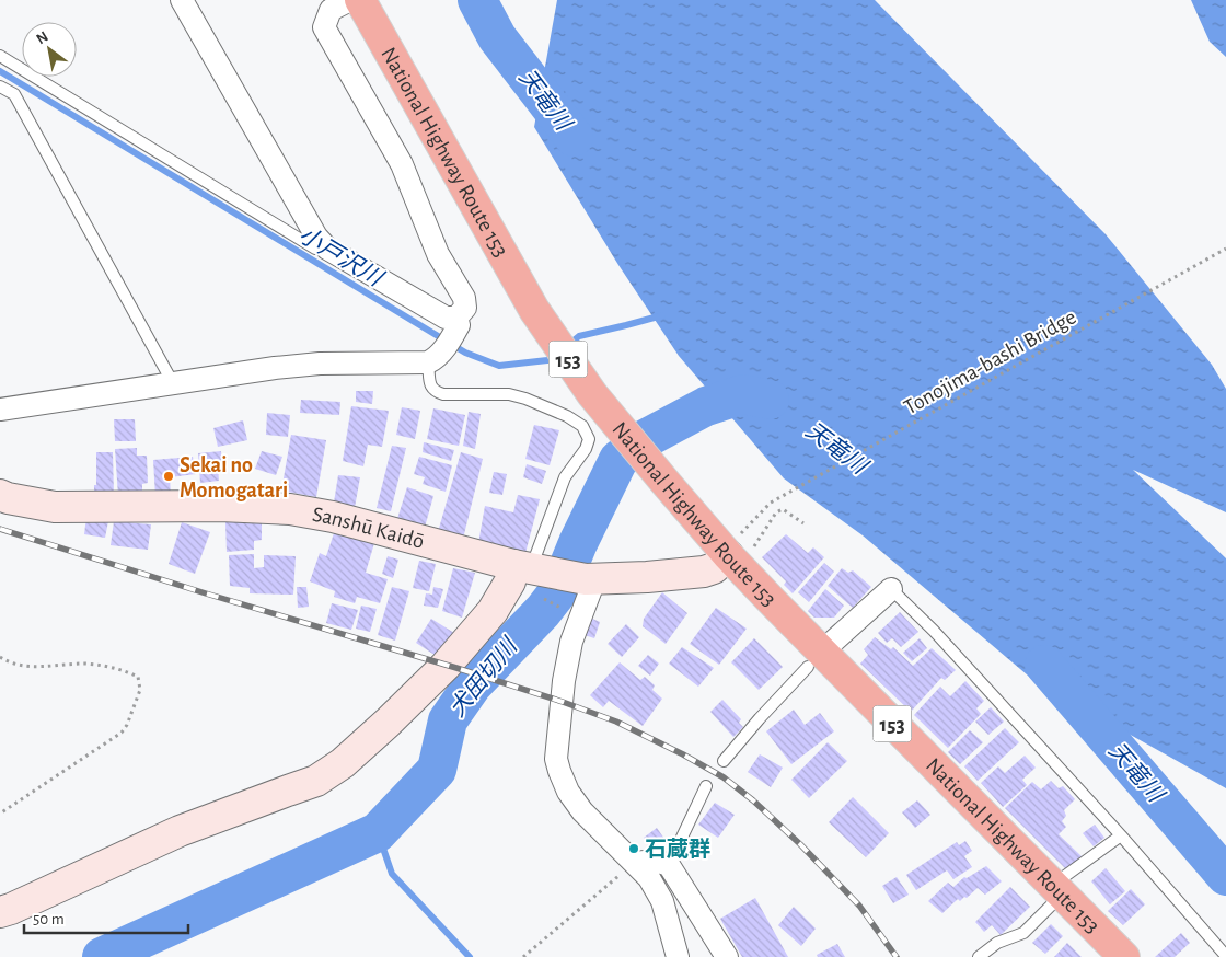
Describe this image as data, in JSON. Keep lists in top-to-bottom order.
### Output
{
  "streets": {
    "highway": ["National Highway Route 153", "153"],
    "main road": ["Sanshū Kaidō"],
    "path": ["Tonojima-bashi Bridge"]
  },
  "crossings": [
    ["National Highway Route 153", "Tonojima-bashi Bridge"],
    ["National Highway Route 153", "Sanshū Kaidō"],
    ["Tonojima-bashi Bridge", "Sanshū Kaidō"]
  ],
  "water": ["天竜川", "小戸沢川", "犬田切川"],
  "places": ["Sekai no Momogatari", "石蔵群"],
  "scale_bar": "50 m",
  "north": "top left"
}
